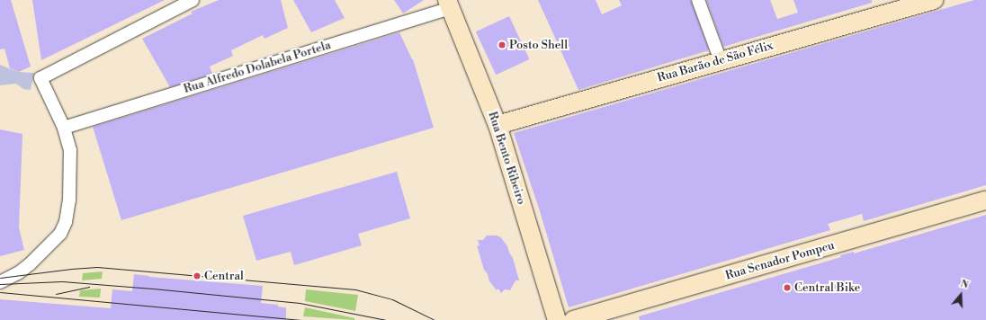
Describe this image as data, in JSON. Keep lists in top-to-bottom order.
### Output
{
  "streets": {
    "street": [
      "Rua Barão de São Félix",
      "Rua Alfredo Dolabela Portela",
      "Rua Bento Ribeiro",
      "Rua Senador Pompeu"
    ]
  },
  "crossings": [
    ["Rua Barão de São Félix", "Rua Bento Ribeiro"],
    ["Rua Alfredo Dolabela Portela", "Rua Bento Ribeiro"]
  ],
  "places": ["Posto Shell", "Central", "Central Bike"],
  "north": "top"
}
